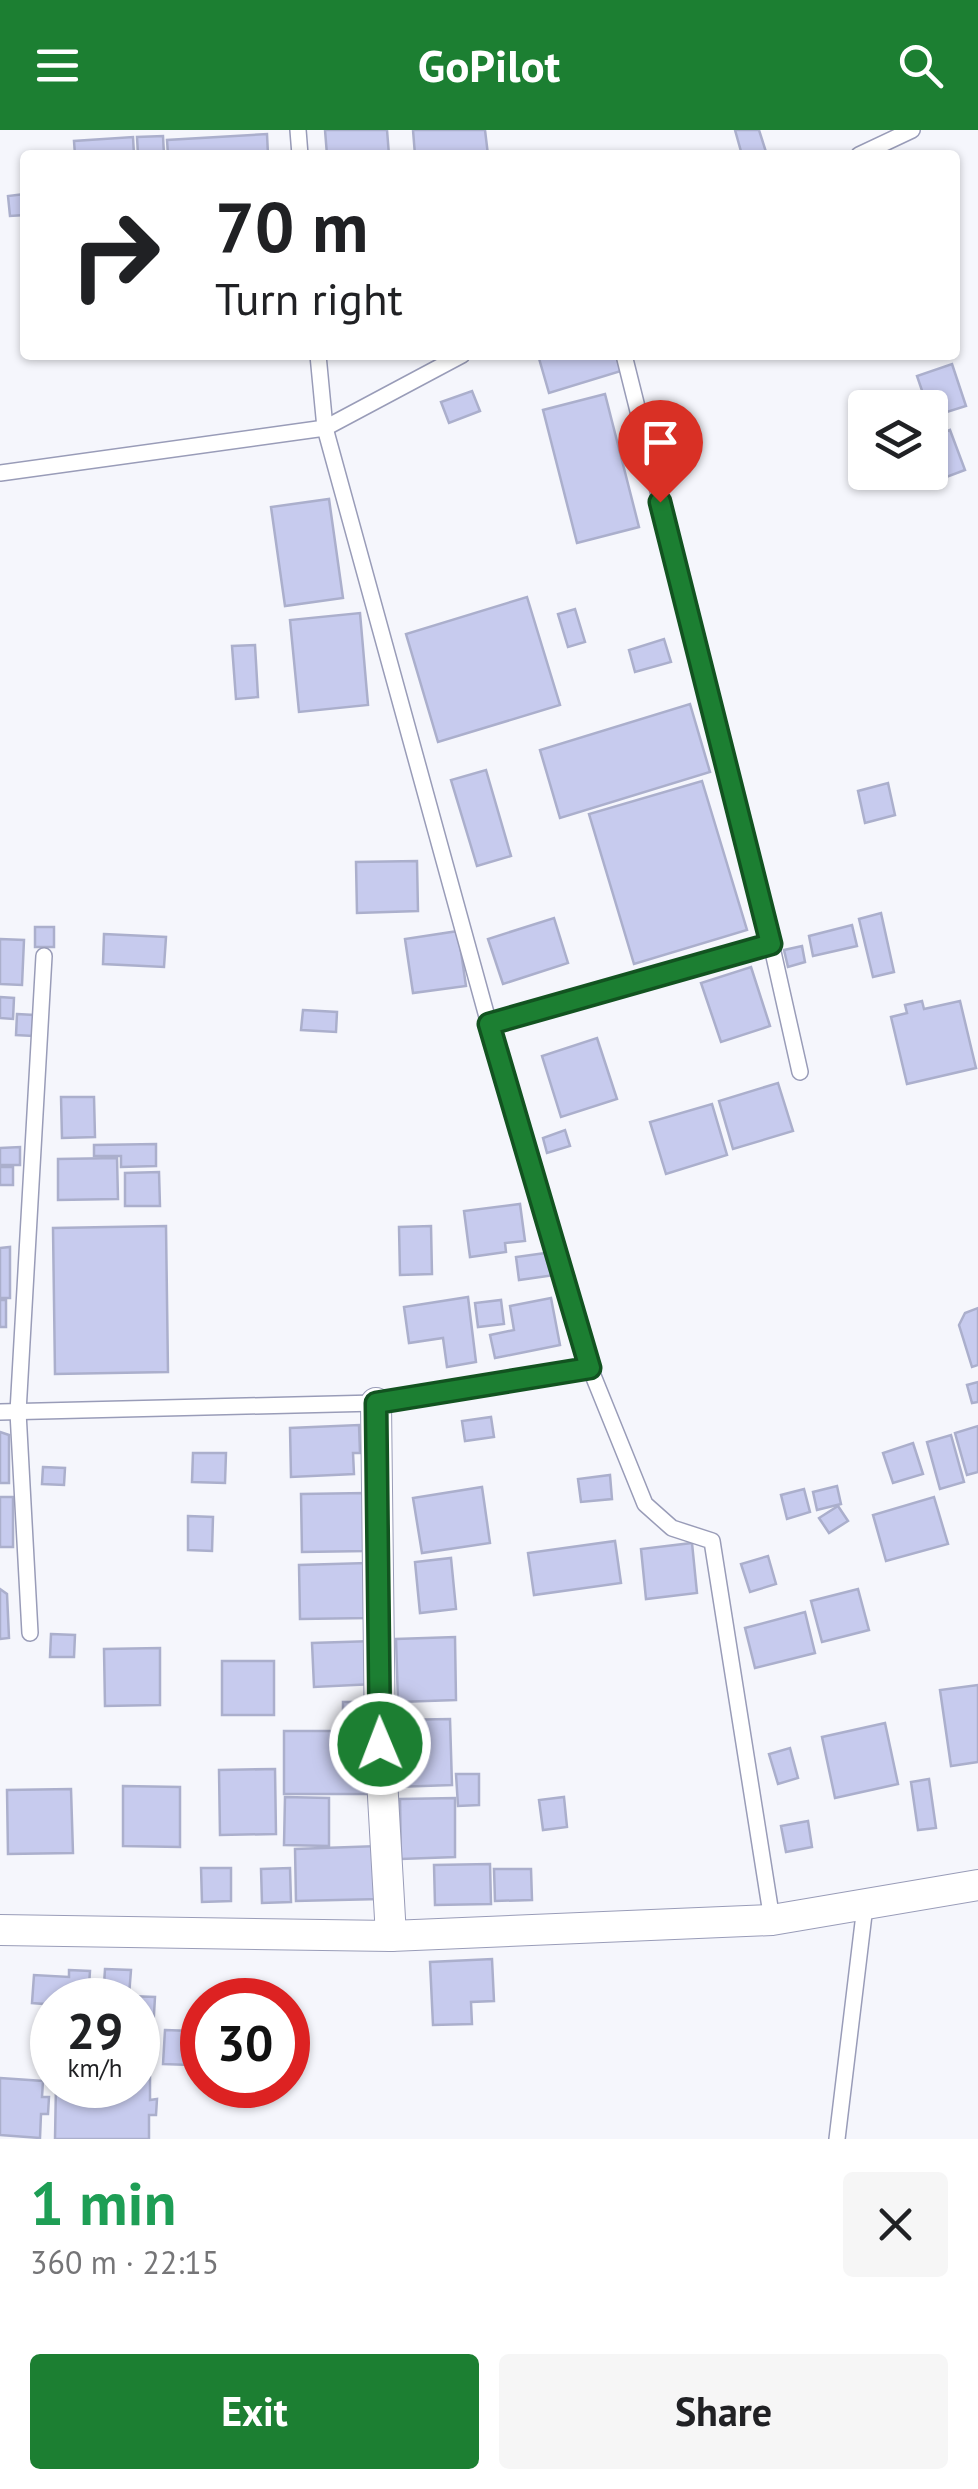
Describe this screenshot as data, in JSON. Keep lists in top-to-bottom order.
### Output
{
  "page": {
    "header": "GoPilot",
    "turn": ["70 m", "Turn right"],
    "speed": "29 km/h",
    "limit": "30",
    "heading": ["1 min", "360 m · 22:15"],
    "buttons": ["Exit", "Share"]
  }
}
